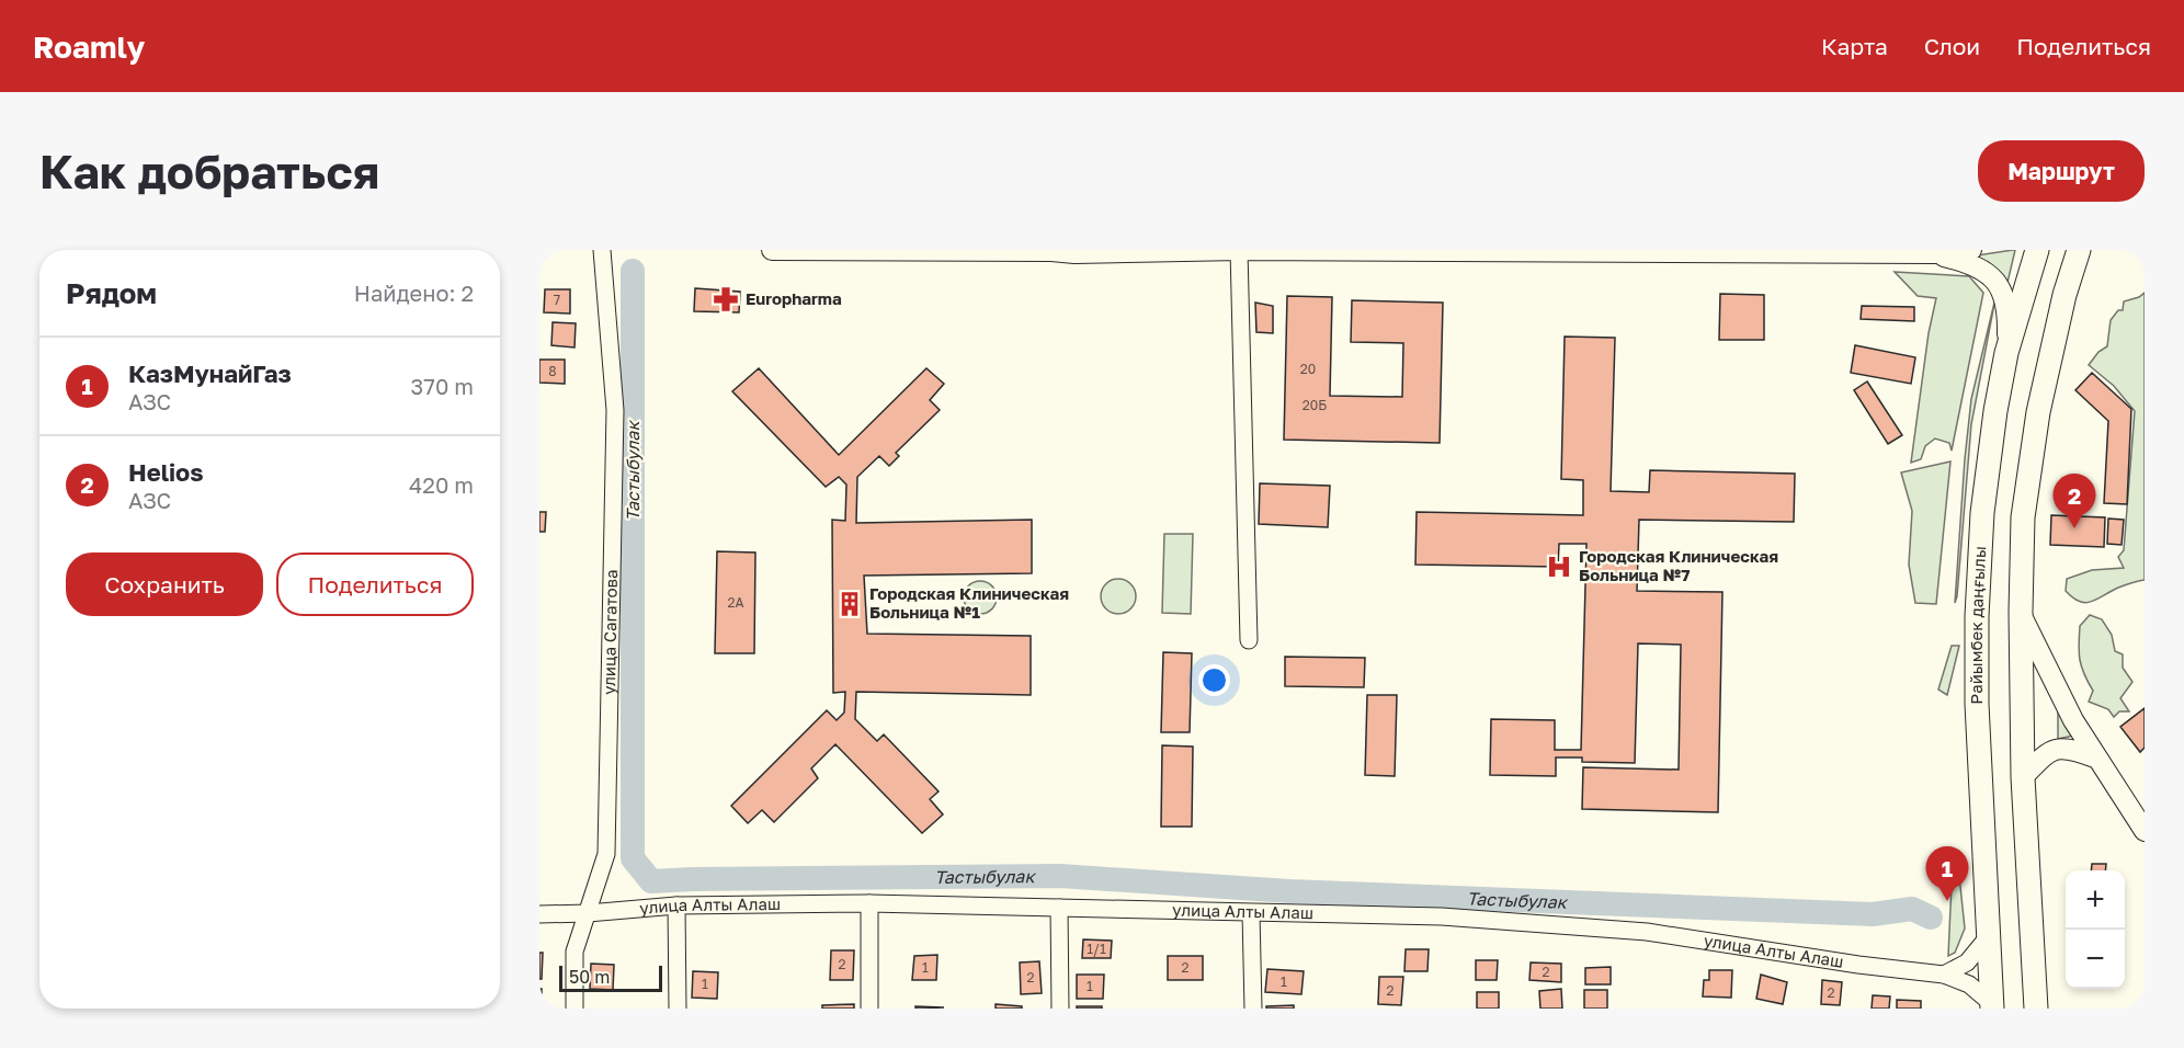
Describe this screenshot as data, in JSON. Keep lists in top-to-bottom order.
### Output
{
  "streets": {
    "highway": ["Райымбек даңғылы"],
    "street": ["улица Сагатова", "улица Алты Алаш"]
  },
  "crossings": [
    ["Райымбек даңғылы", "улица Алты Алаш"],
    ["улица Сагатова", "улица Алты Алаш"]
  ],
  "water": ["Тастыбулак"],
  "places": {
    "pharmacy": ["Europharma"],
    "hospital": ["Городская Клиническая Больница №7"],
    "building": ["Городская Клиническая Больница №1"]
  },
  "house_numbers": [
    "7",
    "20",
    "8",
    "20Б",
    "2А",
    "1/1",
    "2",
    "1",
    "2",
    "2",
    "2",
    "1",
    "1",
    "1",
    "2",
    "2"
  ],
  "scale_bar": "50 m",
  "page": {
    "header": "Roamly",
    "nav": ["Карта", "Слои", "Поделиться"],
    "buttons": [
      "Маршрут",
      ["Сохранить", "Поделиться"]
    ],
    "title": "Как добраться",
    "heading": ["Рядом", "Найдено: 2"],
    "list": [
      {
        "mark": "1",
        "name": "КазМунайГаз",
        "note": "АЗС",
        "value": "370 m"
      },
      {
        "mark": "2",
        "name": "Helios",
        "note": "АЗС",
        "value": "420 m"
      }
    ],
    "pins": ["2", "1"],
    "map_buttons": ["+", "−"],
    "scale": "50 m"
  }
}
